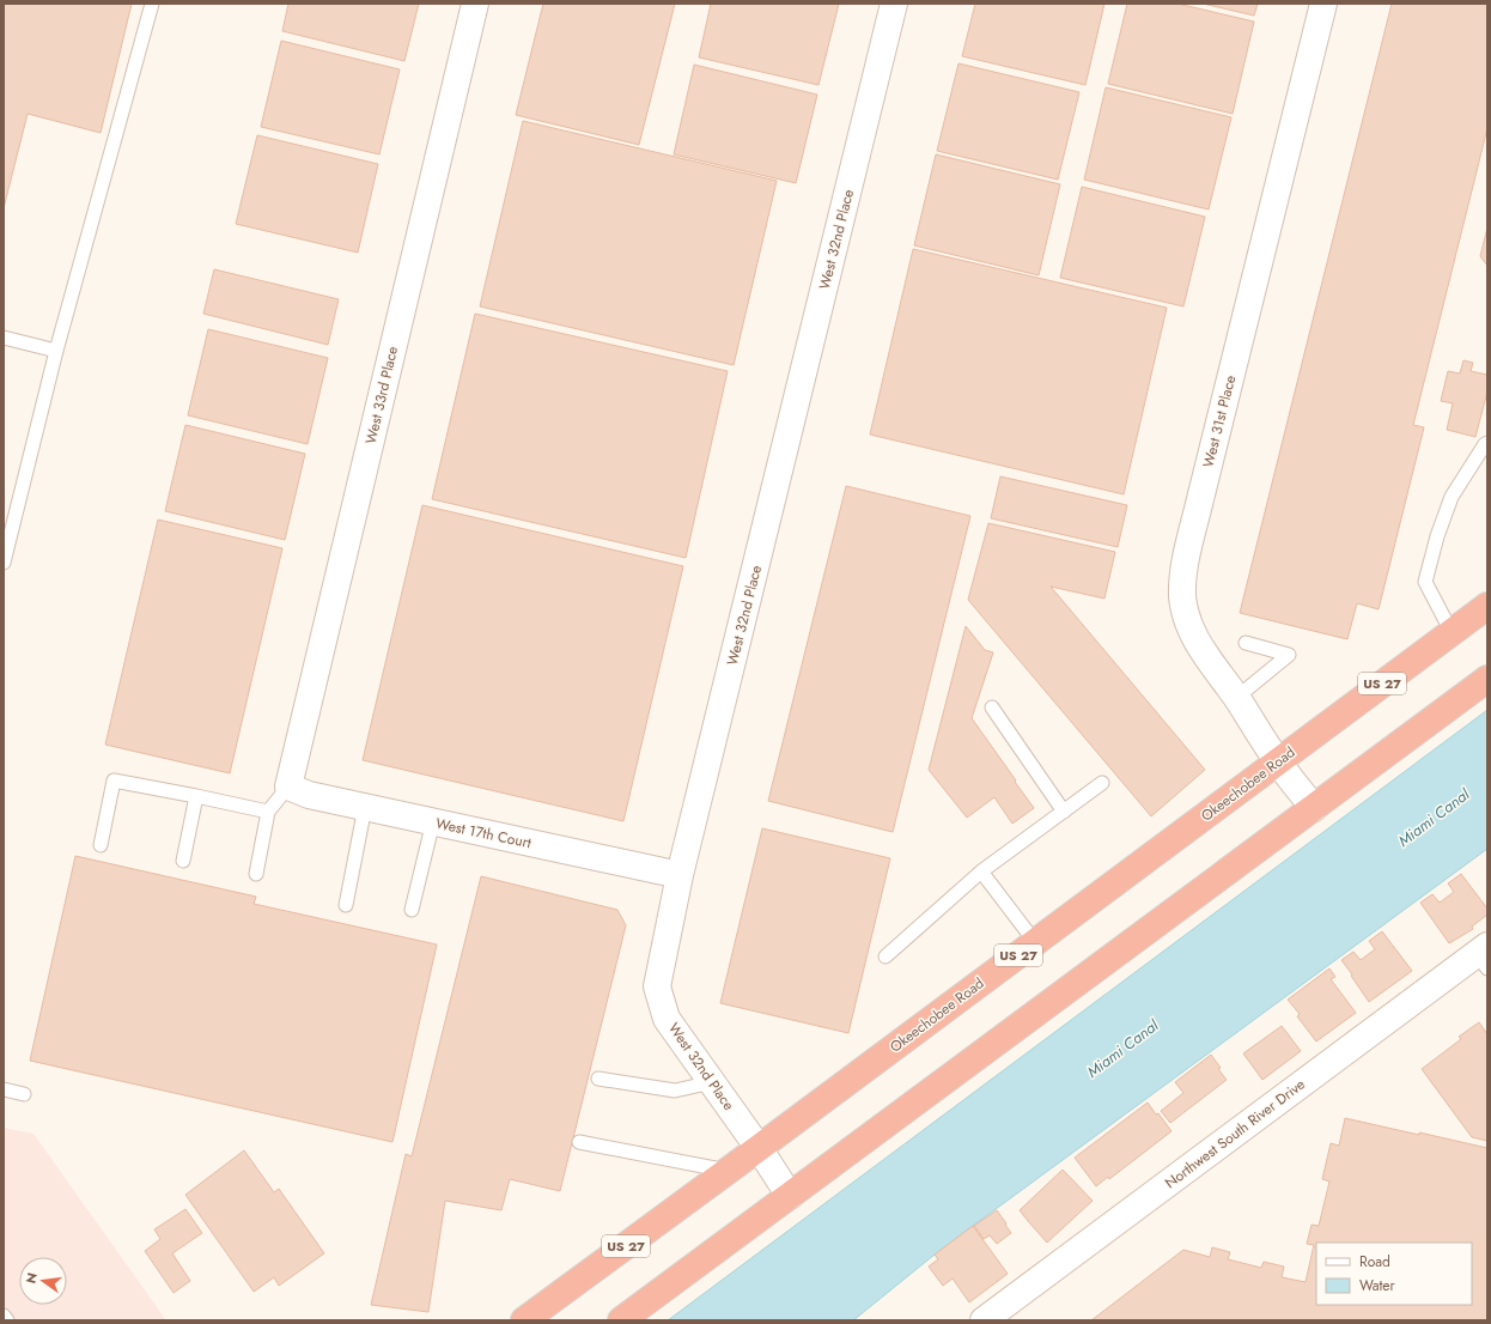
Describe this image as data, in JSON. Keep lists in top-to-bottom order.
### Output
{
  "streets": {
    "highway": ["US 27", "Okeechobee Road"],
    "street": [
      "West 32nd Place",
      "West 33rd Place",
      "West 31st Place",
      "West 17th Court",
      "Northwest South River Drive"
    ]
  },
  "crossings": [
    ["West 32nd Place", "Okeechobee Road"],
    ["West 32nd Place", "West 17th Court"],
    ["West 33rd Place", "West 17th Court"],
    ["West 31st Place", "Okeechobee Road"]
  ],
  "water": ["Miami Canal"],
  "legend": ["Road", "Water"],
  "north": "left"
}
